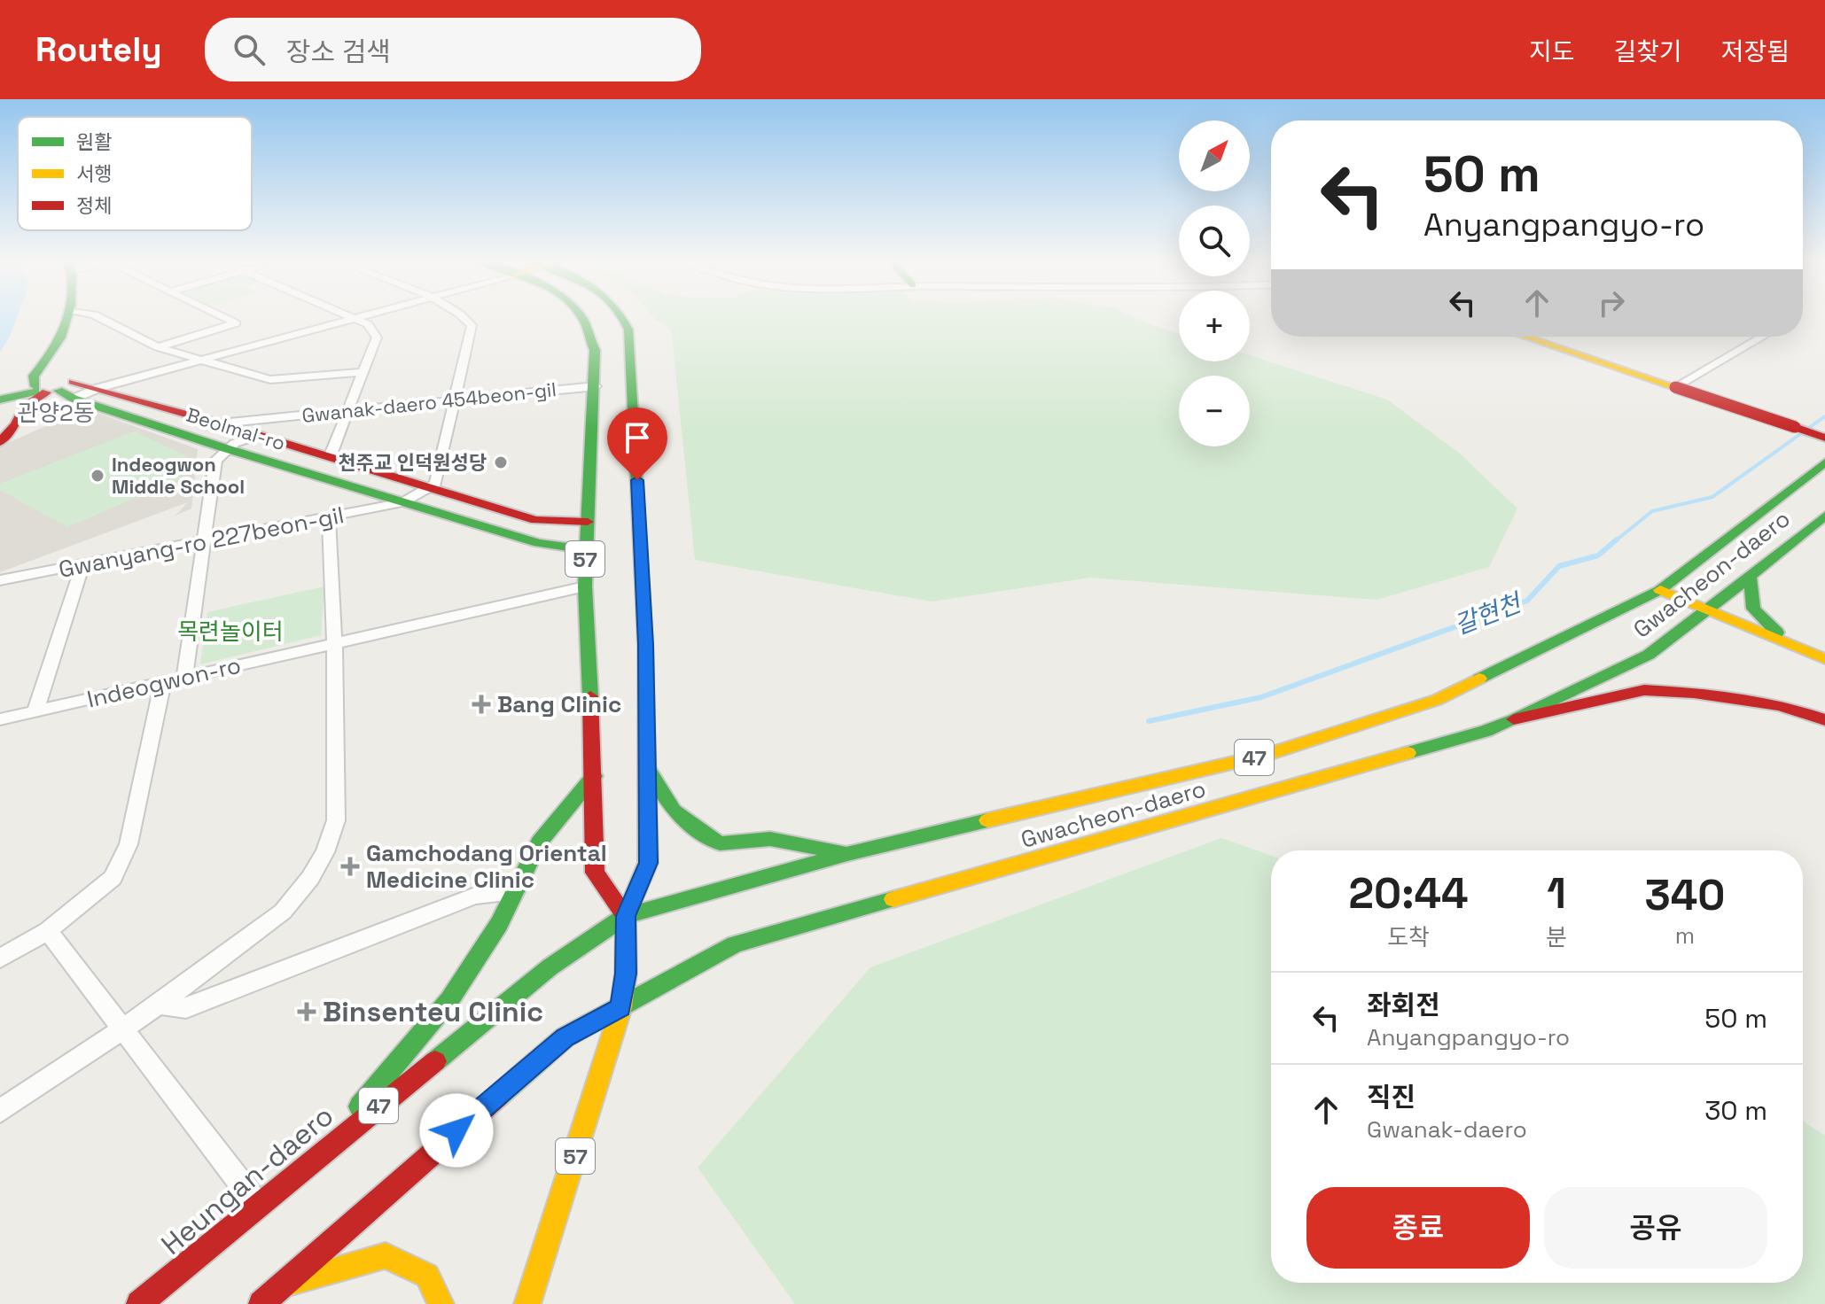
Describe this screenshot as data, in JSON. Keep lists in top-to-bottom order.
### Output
{
  "streets": {
    "main road": [
      "Beolmal-ro",
      "57",
      "Gwacheon-daero",
      "47",
      "Heungan-daero"
    ],
    "street": ["Gwanak-daero 454beon-gil", "Gwanyang-ro 227beon-gil", "Indeogwon-ro"]
  },
  "crossings": [
    ["Gwanak-daero 454beon-gil", "Beolmal-ro"],
    ["Gwanak-daero 454beon-gil", "57"],
    ["Beolmal-ro", "Gwanyang-ro 227beon-gil"],
    ["Beolmal-ro", "57"],
    ["57", "Gwacheon-daero"],
    ["57", "Indeogwon-ro"],
    ["57", "47"],
    ["57", "Heungan-daero"],
    ["Gwacheon-daero", "47"],
    ["Gwacheon-daero", "Heungan-daero"]
  ],
  "districts": ["관양2동"],
  "water": ["갈현천"],
  "parks": ["목련놀이터"],
  "places": {
    "other": ["천주교 인덕원성당", "Indeogwon Middle School"],
    "health": ["Bang Clinic", "Gamchodang Oriental Medicine Clinic", "Binsenteu Clinic"]
  },
  "legend": ["원활", "서행", "정체"],
  "north": "top right",
  "page": {
    "header": "Routely",
    "search": "장소 검색",
    "nav": ["지도", "길찾기", "저장됨"],
    "map_buttons": ["+", "−"],
    "turn": ["50 m", "Anyangpangyo-ro"],
    "eta": [
      "20:44",
      "도착",
      "1",
      "분",
      "340",
      "m"
    ],
    "list": [
      {
        "name": "좌회전",
        "note": "Anyangpangyo-ro",
        "value": "50 m"
      },
      {
        "name": "직진",
        "note": "Gwanak-daero",
        "value": "30 m"
      }
    ],
    "buttons": ["종료", "공유"]
  }
}
